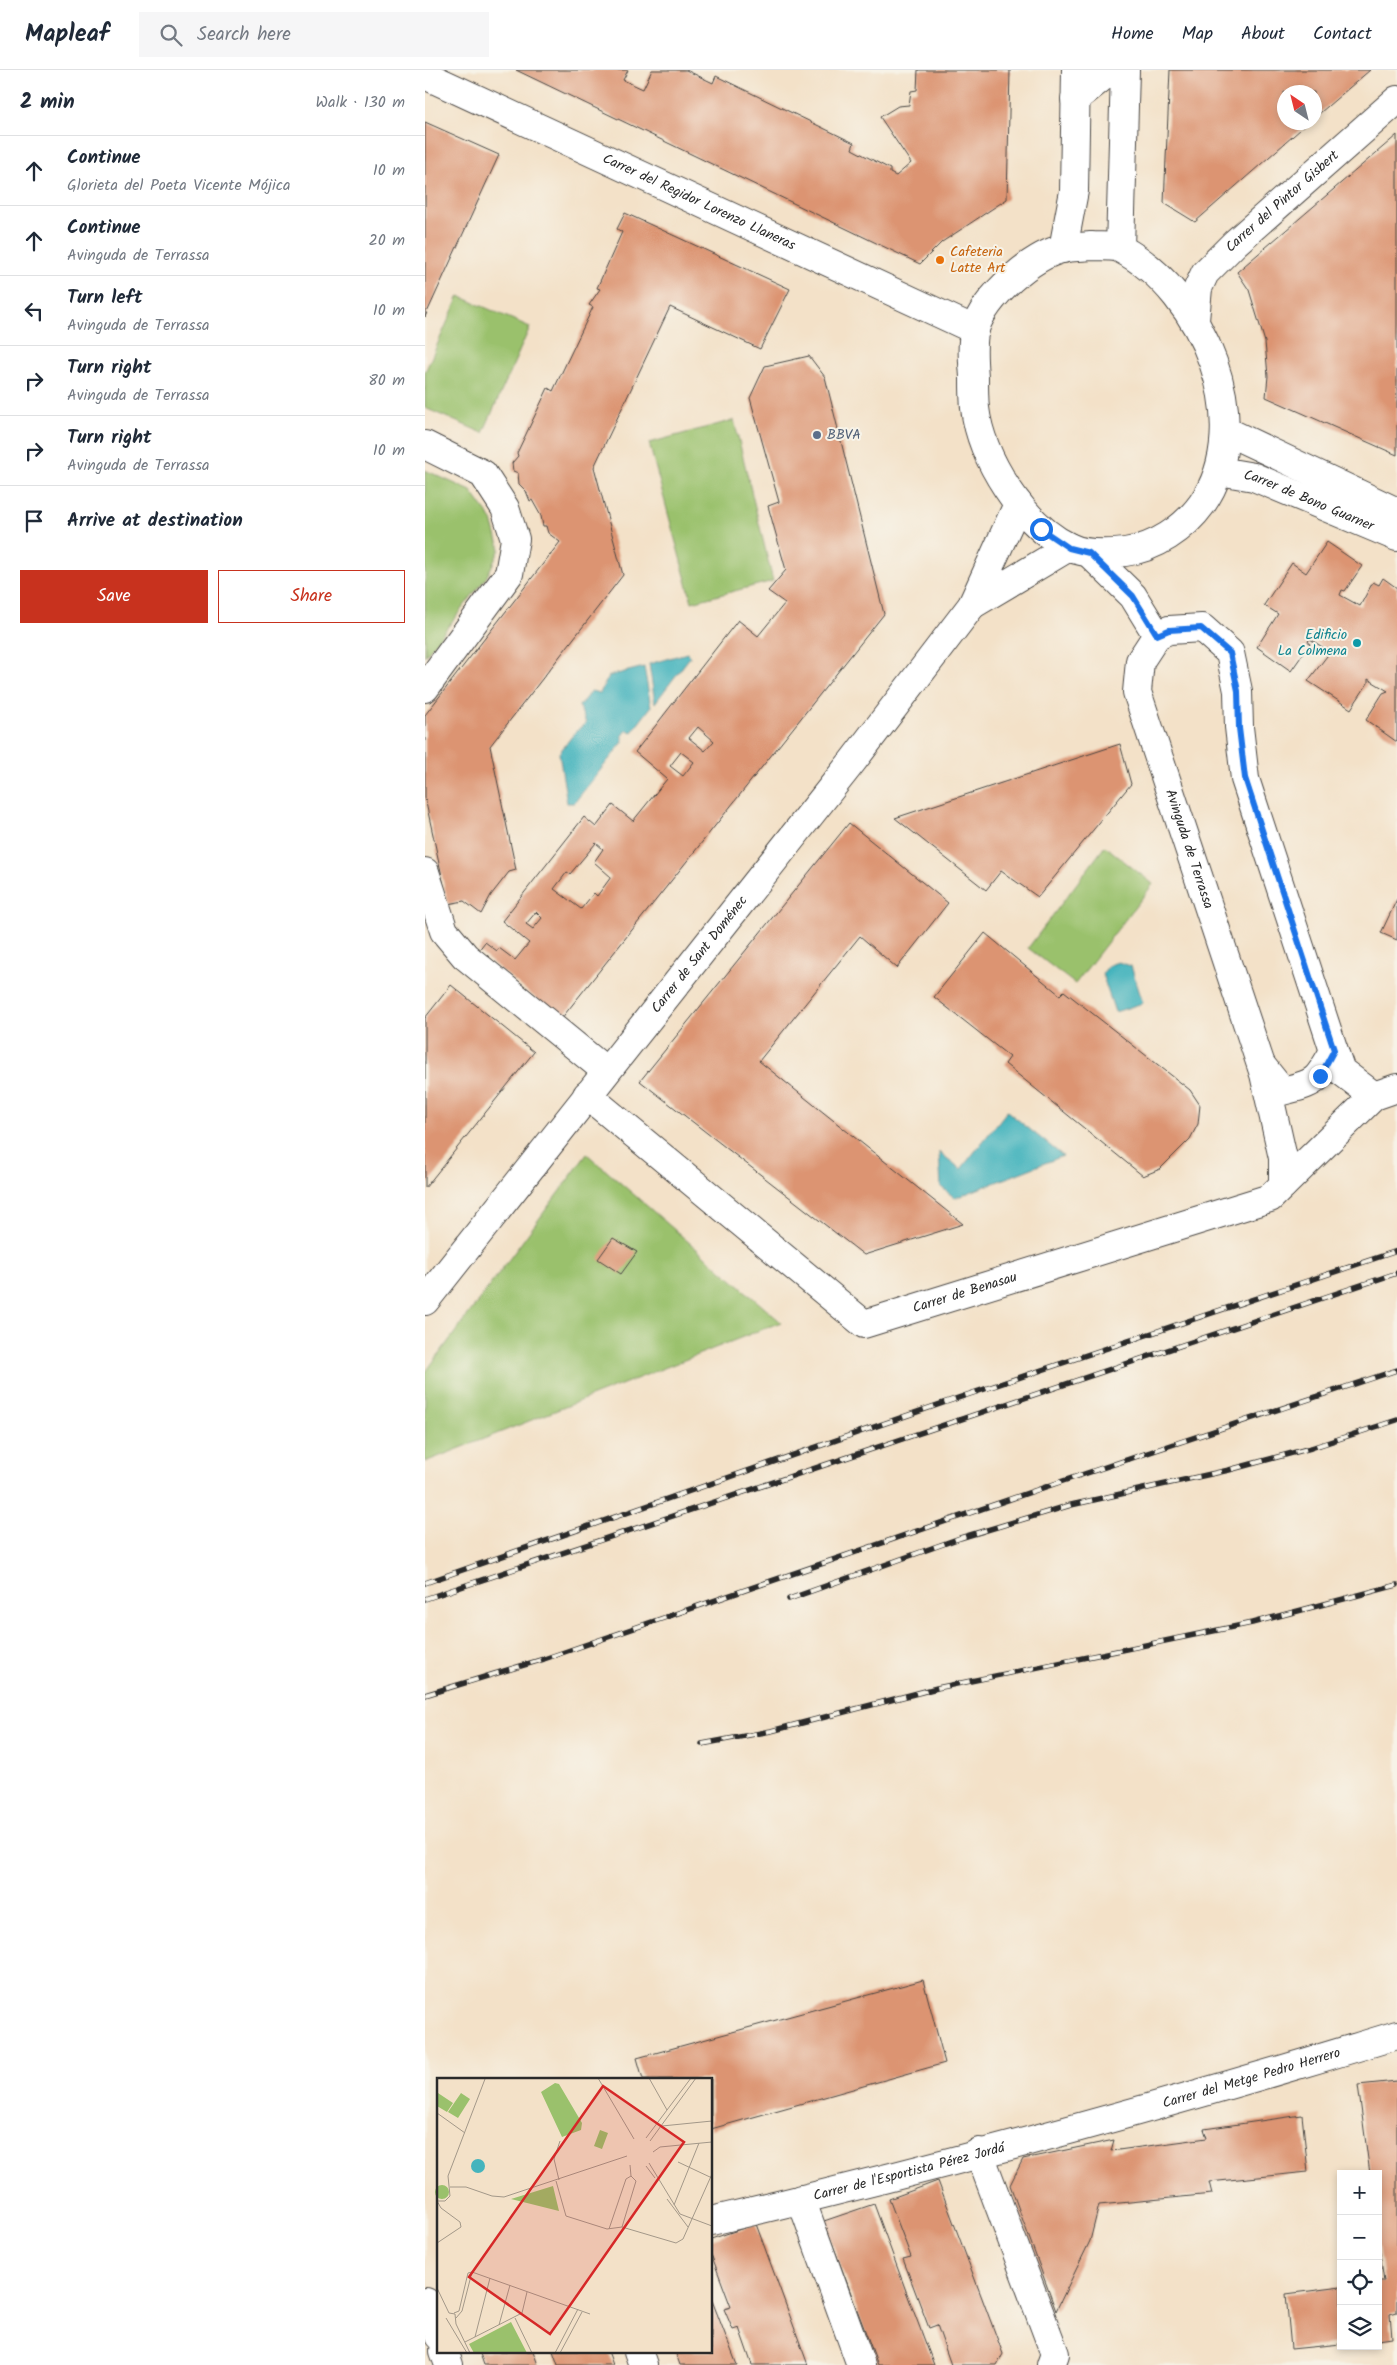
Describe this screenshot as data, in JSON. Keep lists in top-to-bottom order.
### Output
{
  "streets": {
    "street": [
      "Carrer del Regidor Lorenzo Llaneras",
      "Carrer del Pintor Gisbert",
      "Carrer de Bono Guarner",
      "Avinguda de Terrassa",
      "Carrer de Sant Doménec",
      "Carrer de Benasau",
      "Carrer del Metge Pedro Herrero",
      "Carrer de l'Esportista Pérez Jordá"
    ]
  },
  "crossings": [
    ["Avinguda de Terrassa", "Carrer de Benasau"],
    ["Carrer de Sant Doménec", "Carrer de Benasau"],
    ["Carrer del Metge Pedro Herrero", "Carrer de l'Esportista Pérez Jordá"]
  ],
  "places": ["Cafeteria Latte Art", "BBVA", "Edificio La Colmena"],
  "north": "top left",
  "page": {
    "header": "Mapleaf",
    "search": "Search here",
    "nav": [
      "Home",
      "Map",
      "About",
      "Contact"
    ],
    "heading": ["2 min", "Walk · 130 m"],
    "list": [
      ["Continue", "Glorieta del Poeta Vicente Mójica", "10 m"],
      ["Continue", "Avinguda de Terrassa", "20 m"],
      ["Turn left", "Avinguda de Terrassa", "10 m"],
      ["Turn right", "Avinguda de Terrassa", "80 m"],
      ["Turn right", "Avinguda de Terrassa", "10 m"],
      "Arrive at destination"
    ],
    "buttons": ["Save", "Share"],
    "map_buttons": ["+", "−"]
  }
}
